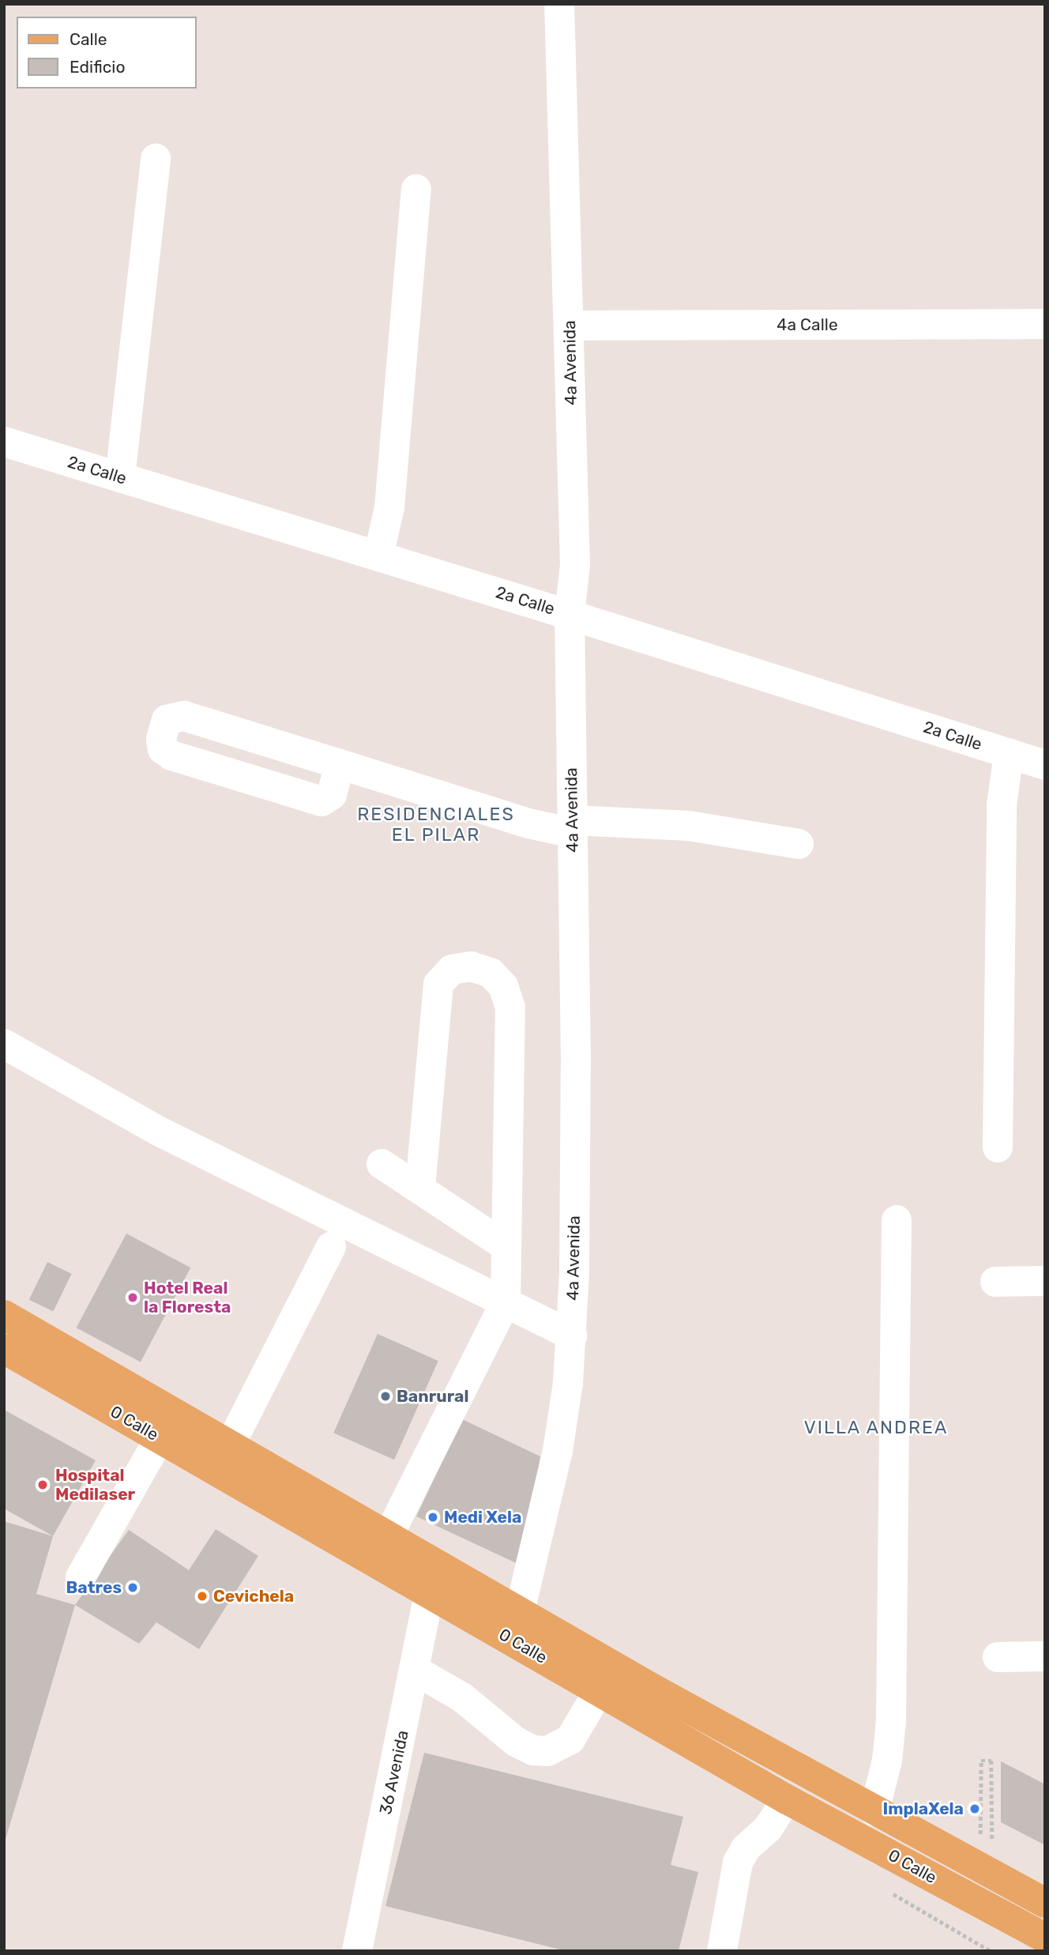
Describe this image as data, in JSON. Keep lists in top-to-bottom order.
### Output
{
  "streets": {
    "main road": ["0 Calle"],
    "street": [
      "4a Calle",
      "4a Avenida",
      "2a Calle",
      "36 Avenida"
    ]
  },
  "crossings": [
    ["4a Calle", "4a Avenida"],
    ["4a Avenida", "2a Calle"],
    ["4a Avenida", "0 Calle"],
    ["0 Calle", "36 Avenida"]
  ],
  "districts": ["RESIDENCIALES EL PILAR", "VILLA ANDREA"],
  "places": [
    "Hotel Real la Floresta",
    "Banrural",
    "Hospital Medilaser",
    "Medi Xela",
    "Batres",
    "Cevichela",
    "ImplaXela"
  ],
  "legend": ["Calle", "Edificio"]
}
